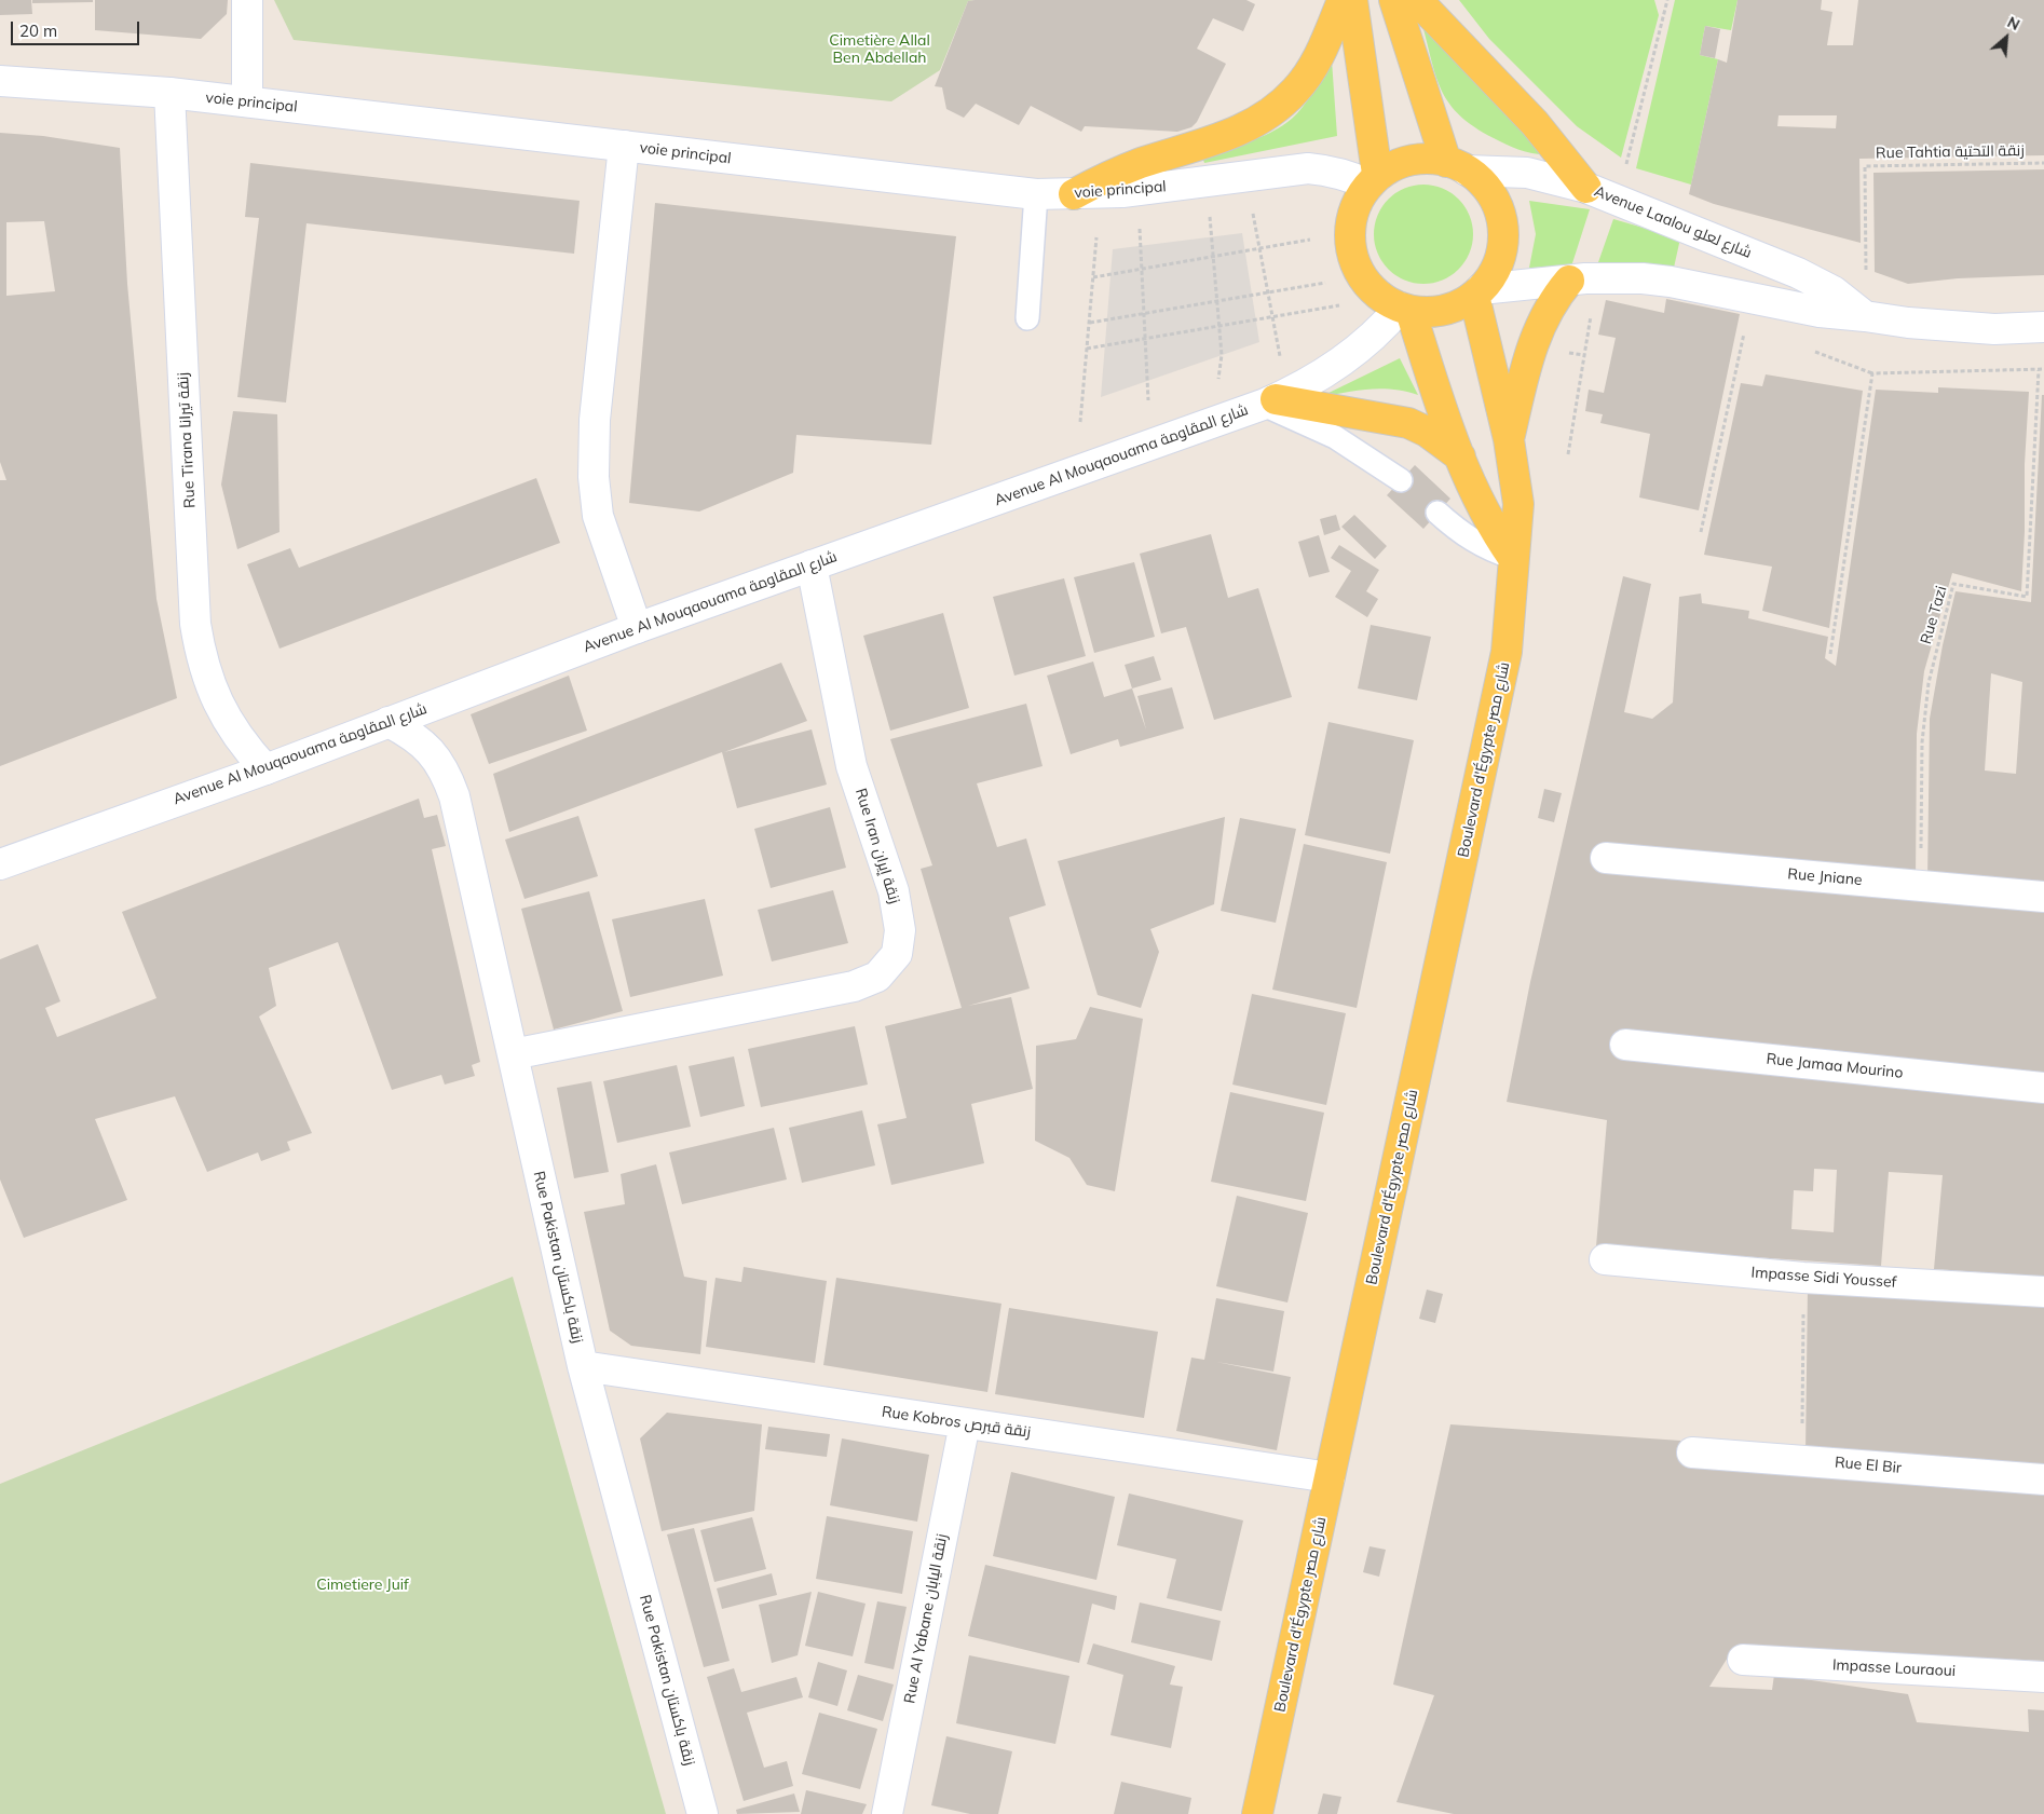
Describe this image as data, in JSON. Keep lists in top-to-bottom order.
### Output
{
  "streets": {
    "main road": ["Boulevard d'Égypte شارع مصر"],
    "street": [
      "voie principal",
      "Avenue Laalou شارع لعلو",
      "Rue Tirana زنقة تيرانا",
      "Avenue Al Mouqaouama شارع المقاومة",
      "Rue Iran زنقة إيران",
      "Rue Jniane",
      "Rue Jamaa Mourino",
      "Rue Pakistan زنقة باكستان",
      "Impasse Sidi Youssef",
      "Rue Kobros زنقة قبرص",
      "Rue El Bir",
      "Rue Al Yabane زنقة اليابان",
      "Impasse Louraoui"
    ],
    "path": ["Rue Tahtia زنقة التحتية", "Rue Tazi"]
  },
  "crossings": [
    ["voie principal", "Avenue Laalou شارع لعلو"],
    ["voie principal", "Rue Tirana زنقة تيرانا"],
    ["voie principal", "Avenue Al Mouqaouama شارع المقاومة"],
    ["voie principal", "Boulevard d'Égypte شارع مصر"],
    ["Avenue Laalou شارع لعلو", "Avenue Al Mouqaouama شارع المقاومة"],
    ["Avenue Laalou شارع لعلو", "Boulevard d'Égypte شارع مصر"],
    ["Rue Tirana زنقة تيرانا", "Avenue Al Mouqaouama شارع المقاومة"],
    ["Avenue Al Mouqaouama شارع المقاومة", "Boulevard d'Égypte شارع مصر"],
    ["Avenue Al Mouqaouama شارع المقاومة", "Rue Iran زنقة إيران"],
    ["Avenue Al Mouqaouama شارع المقاومة", "Rue Pakistan زنقة باكستان"],
    ["Rue Tazi", "Rue Jniane"],
    ["Boulevard d'Égypte شارع مصر", "Rue Kobros زنقة قبرص"],
    ["Rue Iran زنقة إيران", "Rue Pakistan زنقة باكستان"],
    ["Rue Pakistan زنقة باكستان", "Rue Kobros زنقة قبرص"],
    ["Rue Kobros زنقة قبرص", "Rue Al Yabane زنقة اليابان"]
  ],
  "parks": ["Cimetière Allal Ben Abdellah", "Cimetiere Juif"],
  "scale_bar": "20 m",
  "north": "top right"
}
